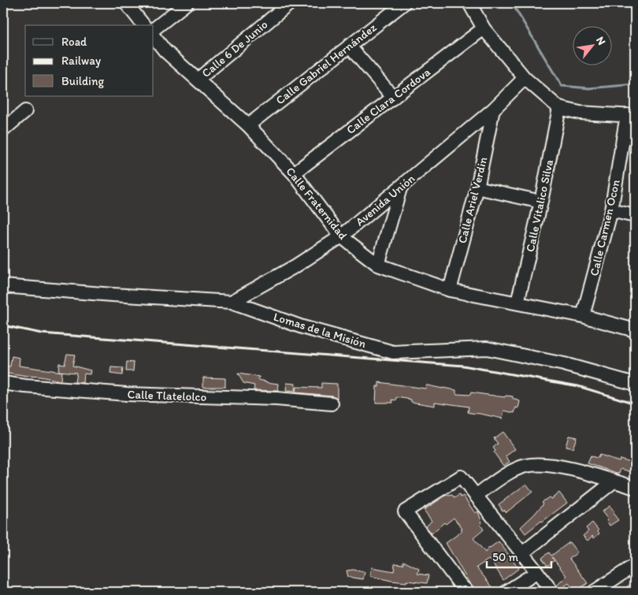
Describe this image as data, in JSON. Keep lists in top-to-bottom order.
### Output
{
  "streets": {
    "street": [
      "Calle 6 De Junio",
      "Calle Gabriel Hernández",
      "Calle Clara Cordova",
      "Avenida Unión",
      "Calle Ariel Verdin",
      "Calle Fraternidad",
      "Calle Vitalico Silva",
      "Calle Carmen Ocon",
      "Lomas de la Misión",
      "Calle Tlatelolco"
    ]
  },
  "crossings": [
    ["Calle 6 De Junio", "Calle Fraternidad"],
    ["Calle Gabriel Hernández", "Calle Fraternidad"],
    ["Calle Clara Cordova", "Calle Fraternidad"],
    ["Avenida Unión", "Calle Ariel Verdin"],
    ["Avenida Unión", "Calle Fraternidad"],
    ["Avenida Unión", "Lomas de la Misión"],
    ["Calle Ariel Verdin", "Calle Fraternidad"],
    ["Calle Fraternidad", "Calle Vitalico Silva"],
    ["Calle Fraternidad", "Calle Carmen Ocon"]
  ],
  "legend": ["Road", "Railway", "Building"],
  "scale_bar": "50 m",
  "north": "top right"
}
